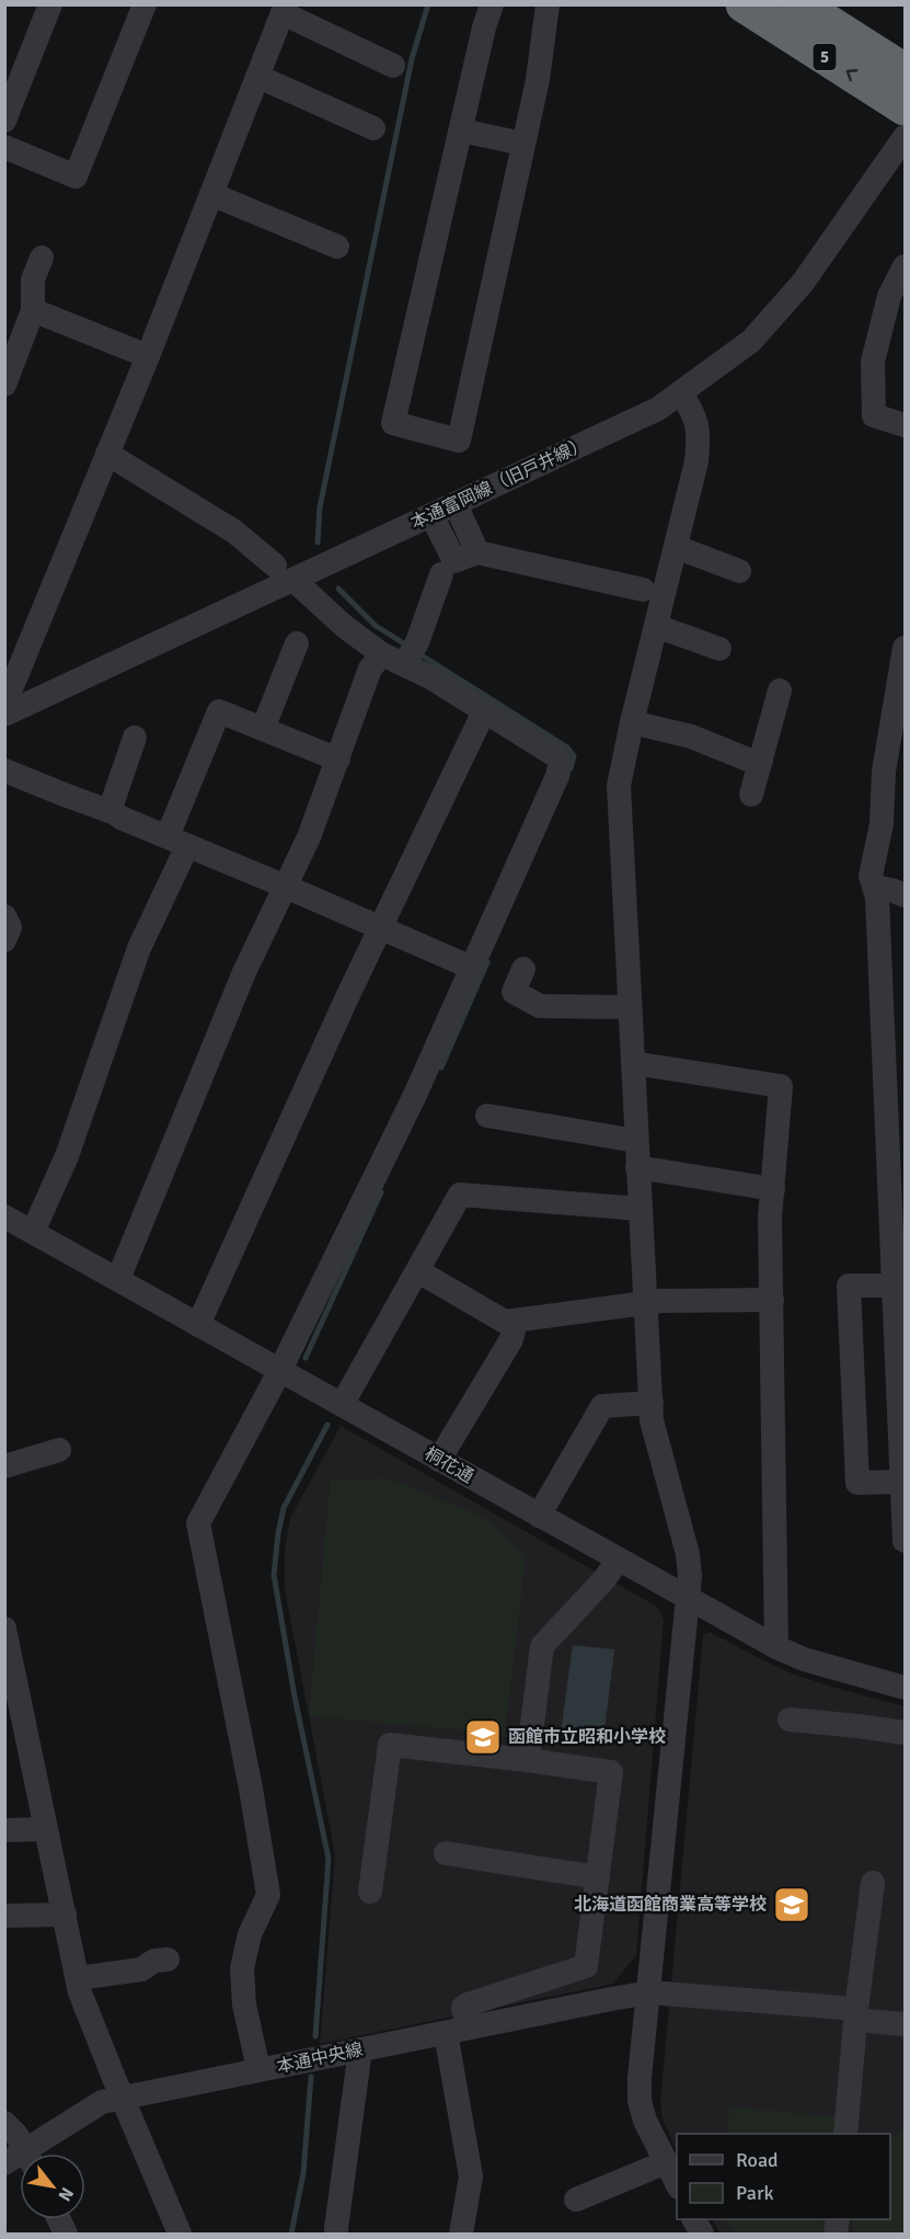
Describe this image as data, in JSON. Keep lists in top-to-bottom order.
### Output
{
  "streets": {
    "highway": ["5"],
    "street": ["本通富岡線（旧戸井線）", "桐花通", "本通中央線"]
  },
  "places": {
    "school or university": ["函館市立昭和小学校", "北海道函館商業高等学校"]
  },
  "legend": ["Road", "Park"],
  "north": "bottom right"
}
